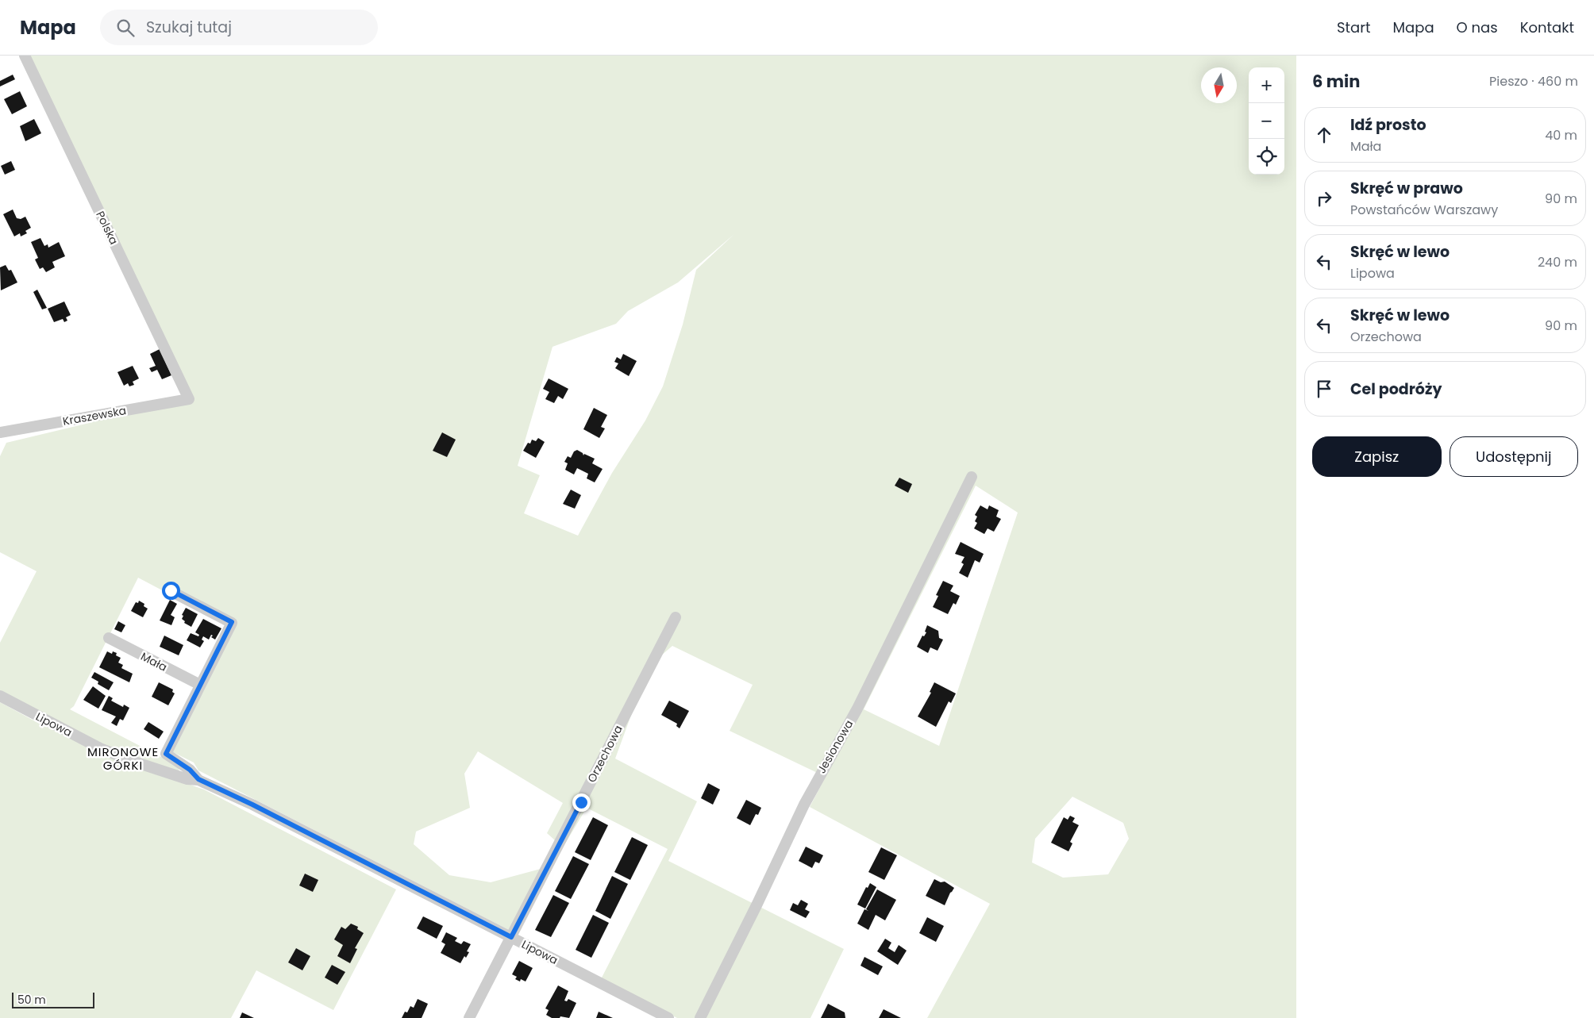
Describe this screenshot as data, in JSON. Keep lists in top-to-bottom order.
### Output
{
  "streets": {
    "street": [
      "Polska",
      "Kraszewska",
      "Mała",
      "Lipowa",
      "Jesionowa",
      "Orzechowa"
    ]
  },
  "crossings": [
    ["Polska", "Kraszewska"],
    ["Mała", "Lipowa"],
    ["Lipowa", "Orzechowa"]
  ],
  "districts": ["MIRONOWE GÓRKI"],
  "scale_bar": "50 m",
  "north": "bottom",
  "page": {
    "header": "Mapa",
    "search": "Szukaj tutaj",
    "nav": [
      "Start",
      "Mapa",
      "O nas",
      "Kontakt"
    ],
    "heading": ["6 min", "Pieszo · 460 m"],
    "map_buttons": ["+", "−"],
    "list": [
      ["Idź prosto", "Mała", "40 m"],
      ["Skręć w prawo", "Powstańców Warszawy", "90 m"],
      ["Skręć w lewo", "Lipowa", "240 m"],
      ["Skręć w lewo", "Orzechowa", "90 m"],
      "Cel podróży"
    ],
    "buttons": ["Zapisz", "Udostępnij"],
    "scale": "50 m"
  }
}
